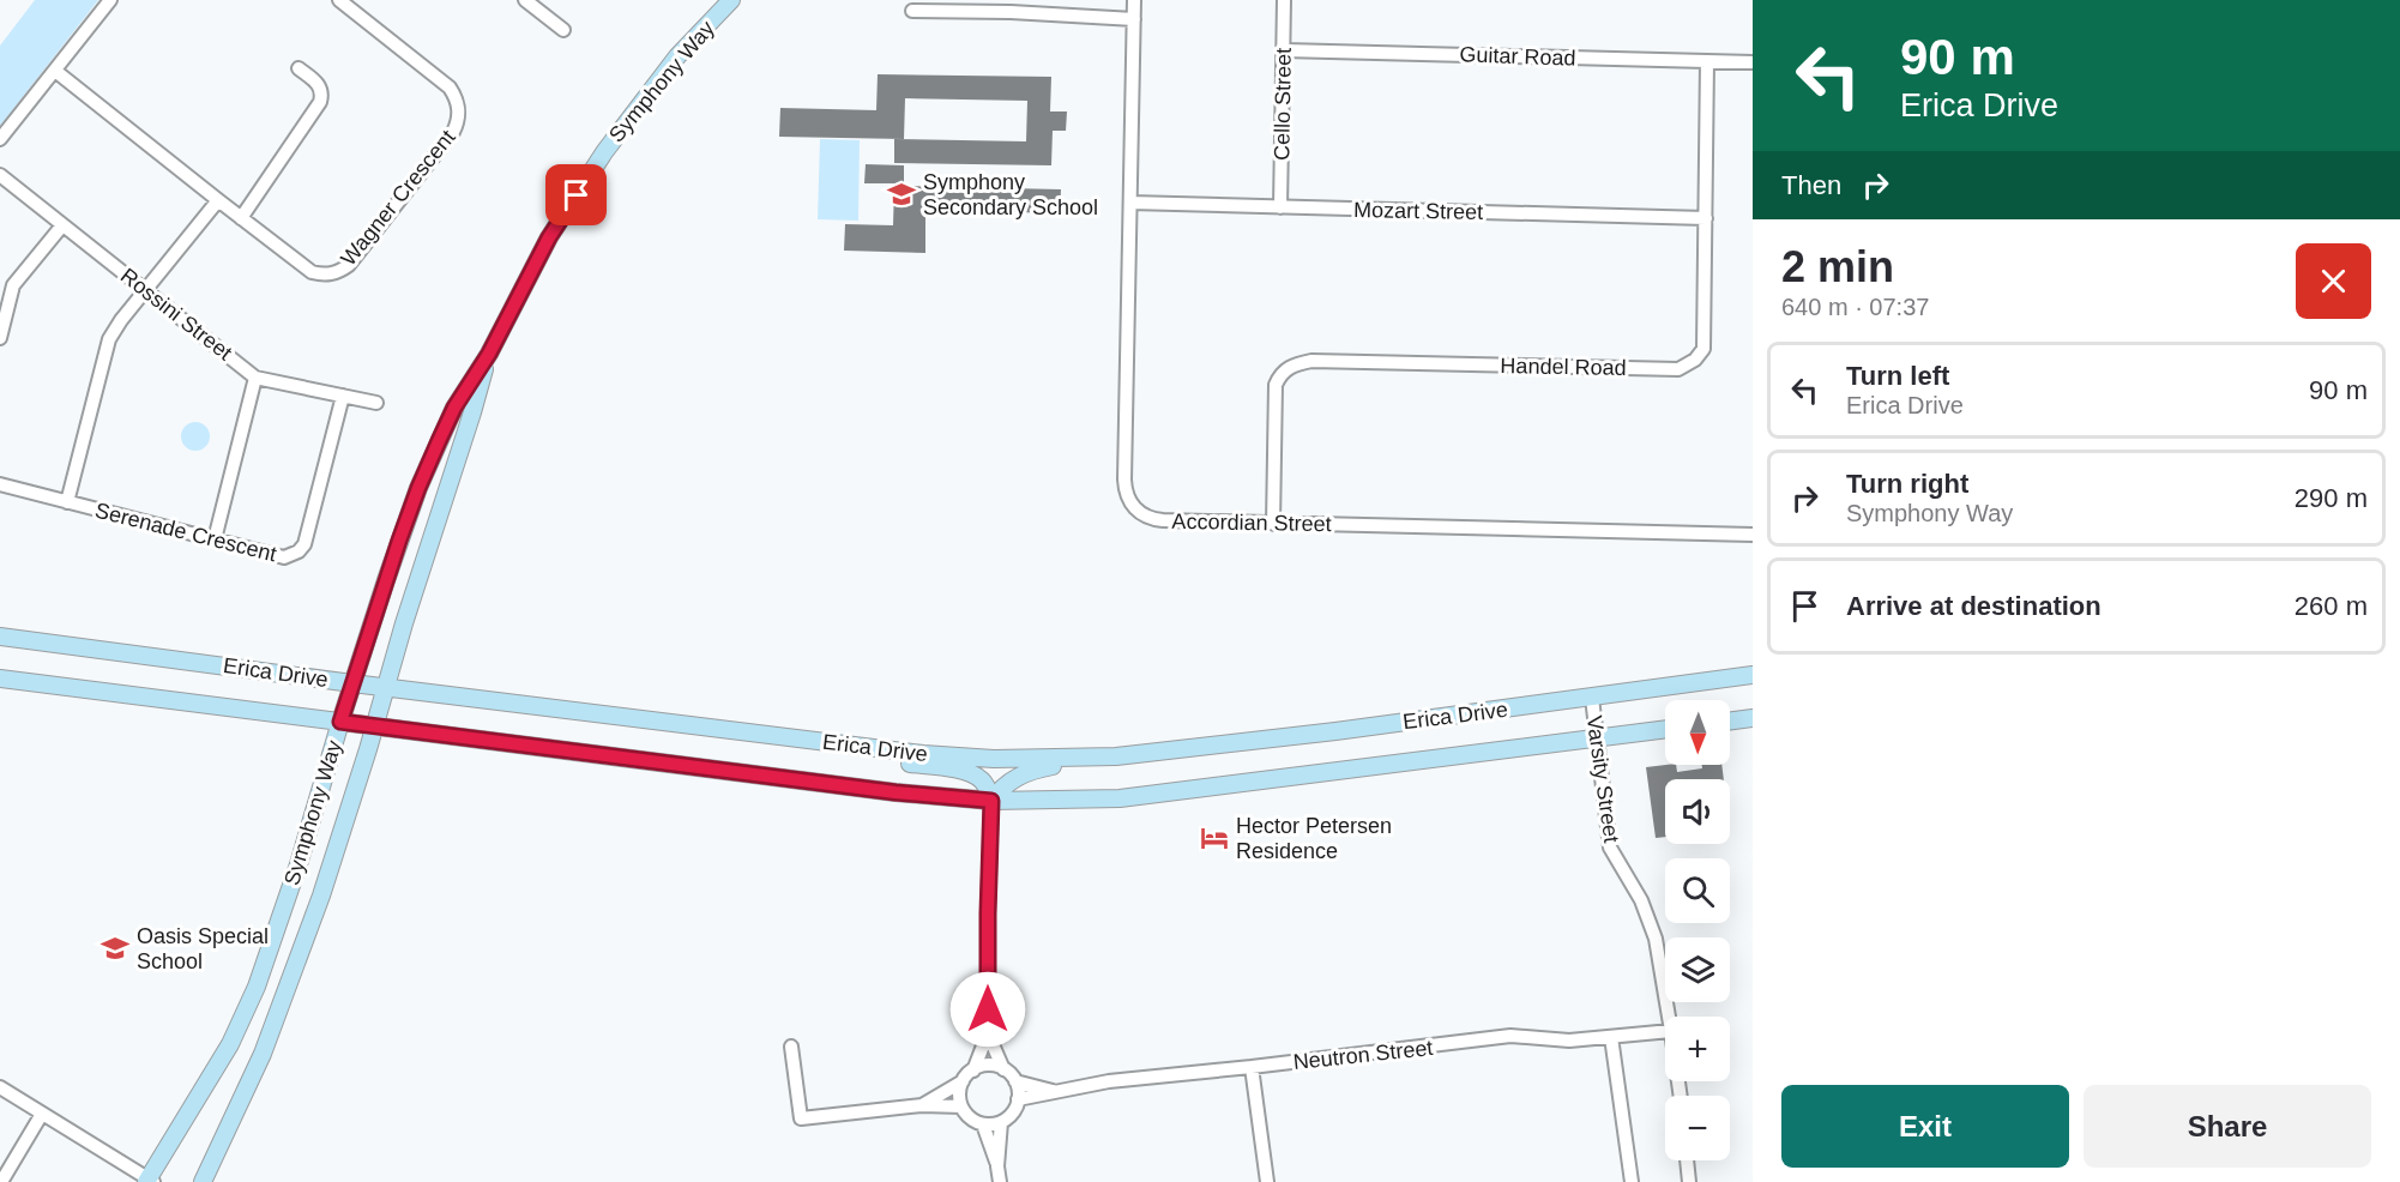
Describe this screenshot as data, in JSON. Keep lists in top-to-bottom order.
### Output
{
  "streets": {
    "main road": ["Symphony Way", "Erica Drive"],
    "street": [
      "Guitar Road",
      "Cello Street",
      "Wagner Crescent",
      "Mozart Street",
      "Rossini Street",
      "Handel Road",
      "Accordian Street",
      "Serenade Crescent",
      "Varsity Street",
      "Neutron Street"
    ]
  },
  "crossings": [
    ["Guitar Road", "Cello Street"],
    ["Guitar Road", "Handel Road"],
    ["Symphony Way", "Erica Drive"],
    ["Cello Street", "Mozart Street"],
    ["Mozart Street", "Handel Road"],
    ["Mozart Street", "Accordian Street"],
    ["Rossini Street", "Serenade Crescent"],
    ["Handel Road", "Accordian Street"],
    ["Erica Drive", "Varsity Street"]
  ],
  "places": {
    "school or university": ["Symphony Secondary School", "Oasis Special School"],
    "hotel": ["Hector Petersen Residence"]
  },
  "north": "bottom",
  "page": {
    "turn": ["90 m", "Erica Drive"],
    "then": "Then",
    "heading": ["2 min", "640 m · 07:37"],
    "list": [
      {
        "name": "Turn left",
        "note": "Erica Drive",
        "value": "90 m"
      },
      {
        "name": "Turn right",
        "note": "Symphony Way",
        "value": "290 m"
      },
      {
        "name": "Arrive at destination",
        "value": "260 m"
      }
    ],
    "map_buttons": ["+", "−"],
    "buttons": ["Exit", "Share"]
  }
}
